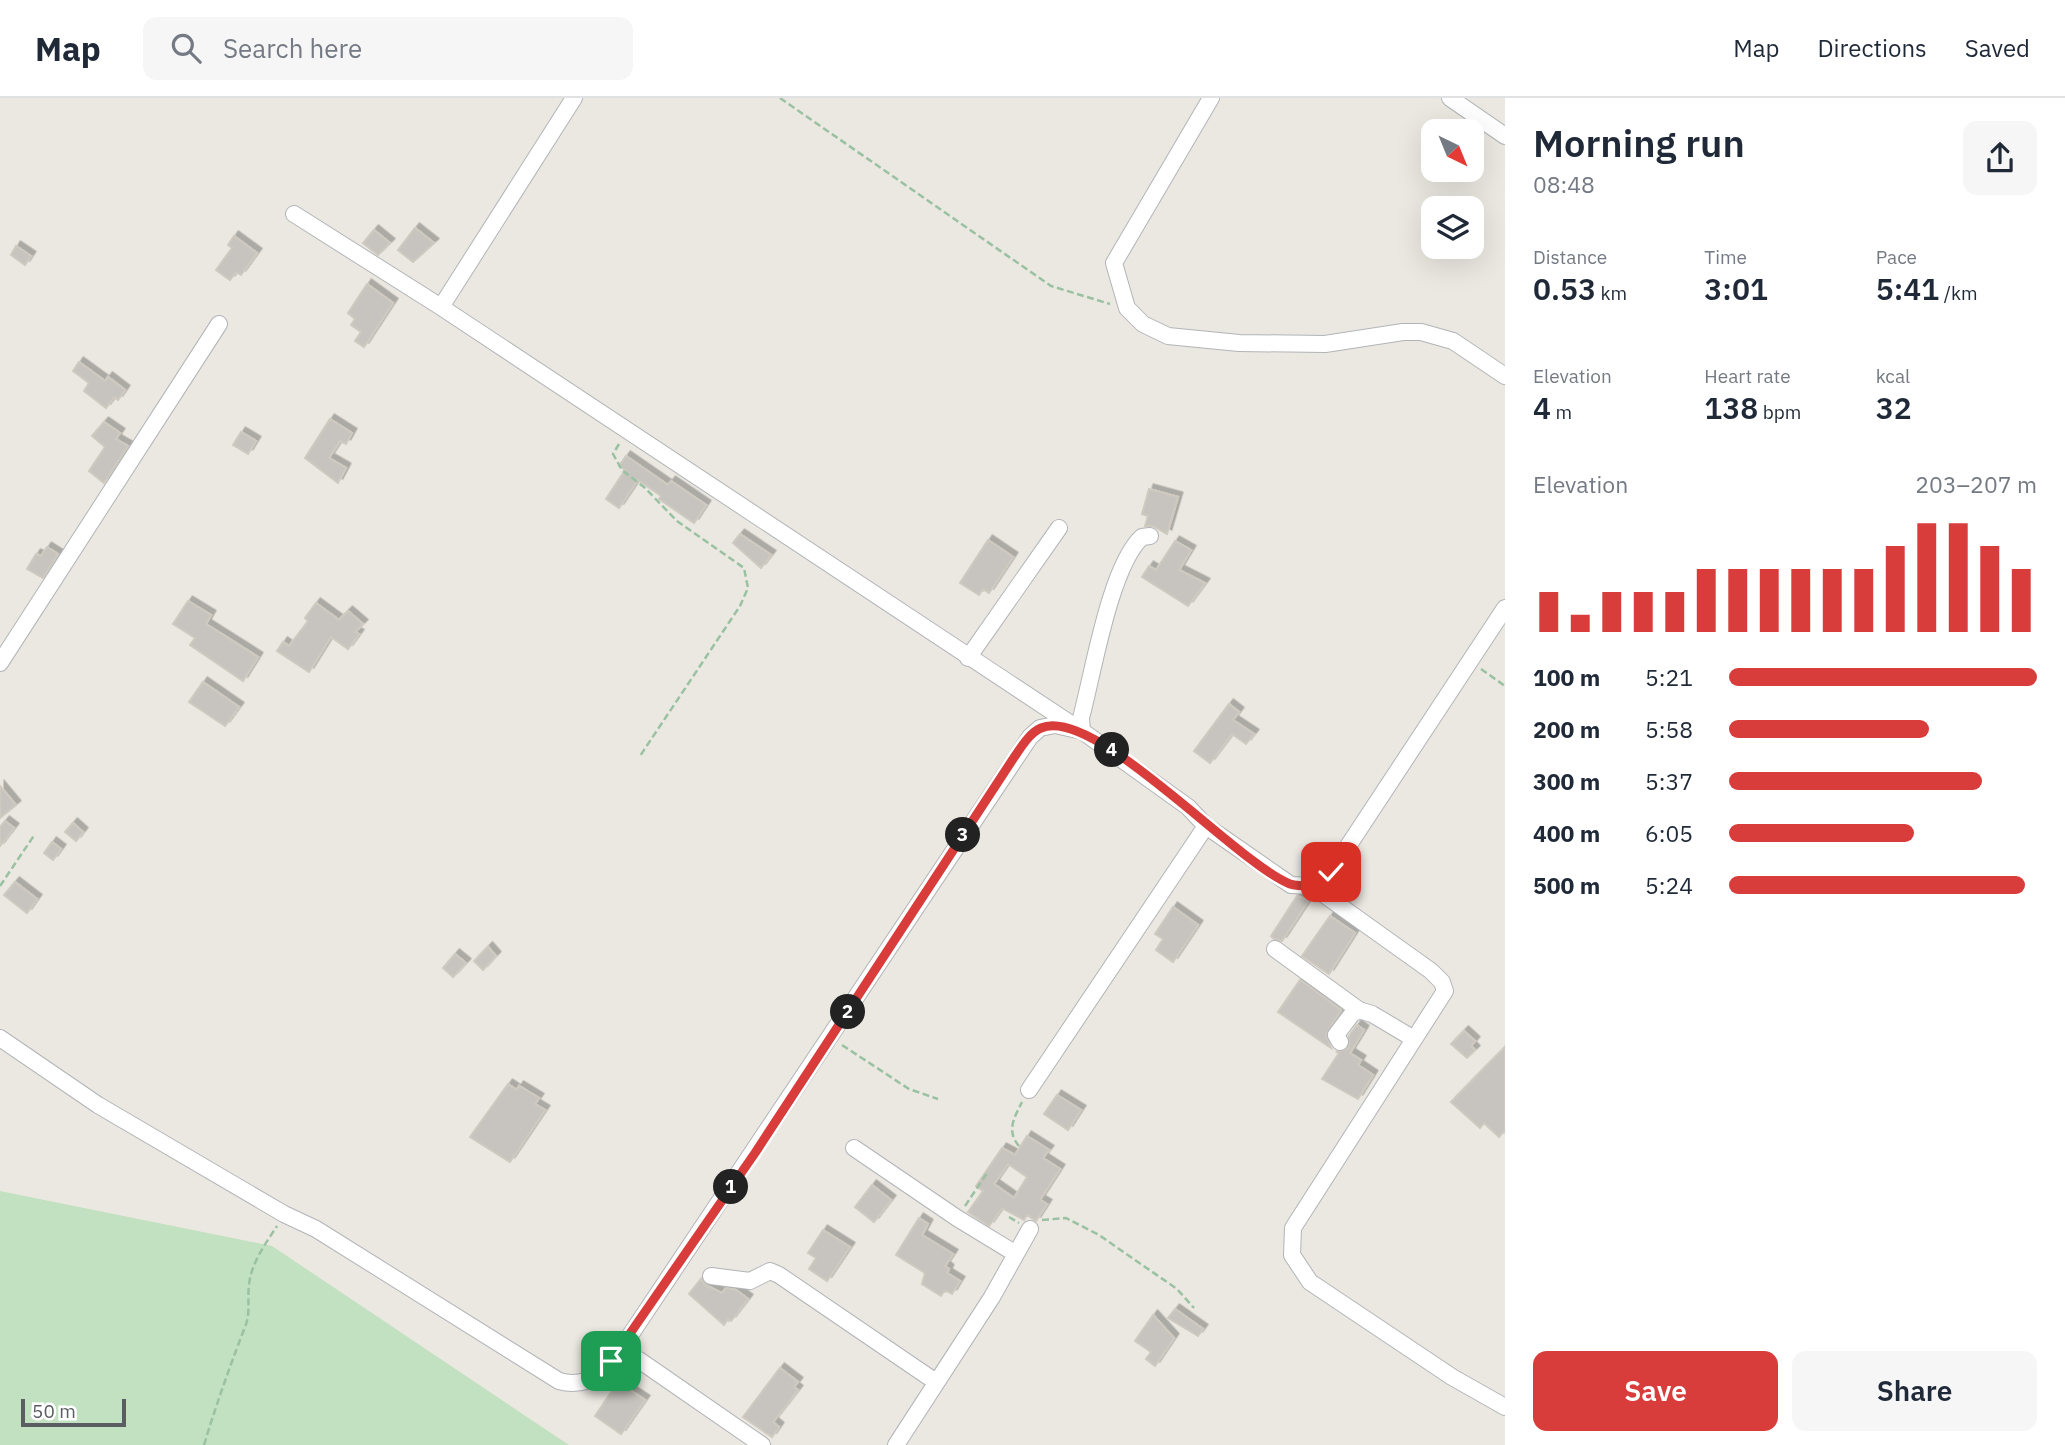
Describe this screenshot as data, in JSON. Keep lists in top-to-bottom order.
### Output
{
  "scale_bar": "50 m",
  "north": "bottom right",
  "page": {
    "header": "Map",
    "search": "Search here",
    "nav": ["Map", "Directions", "Saved"],
    "heading": ["Morning run", "08:48"],
    "stats": [
      ["Distance", "0.53 km"],
      ["Time", "3:01"],
      ["Pace", "5:41 /km"],
      ["Elevation", "4 m"],
      ["Heart rate", "138 bpm"],
      ["kcal", "32"]
    ],
    "chart": ["Elevation", "203–207 m"],
    "list": [
      {
        "name": "100 m",
        "note": "5:21"
      },
      {
        "name": "200 m",
        "note": "5:58"
      },
      {
        "name": "300 m",
        "note": "5:37"
      },
      {
        "name": "400 m",
        "note": "6:05"
      },
      {
        "name": "500 m",
        "note": "5:24"
      }
    ],
    "pins": [
      "4",
      "3",
      "2",
      "1"
    ],
    "buttons": ["Save", "Share"],
    "scale": "50 m"
  }
}
